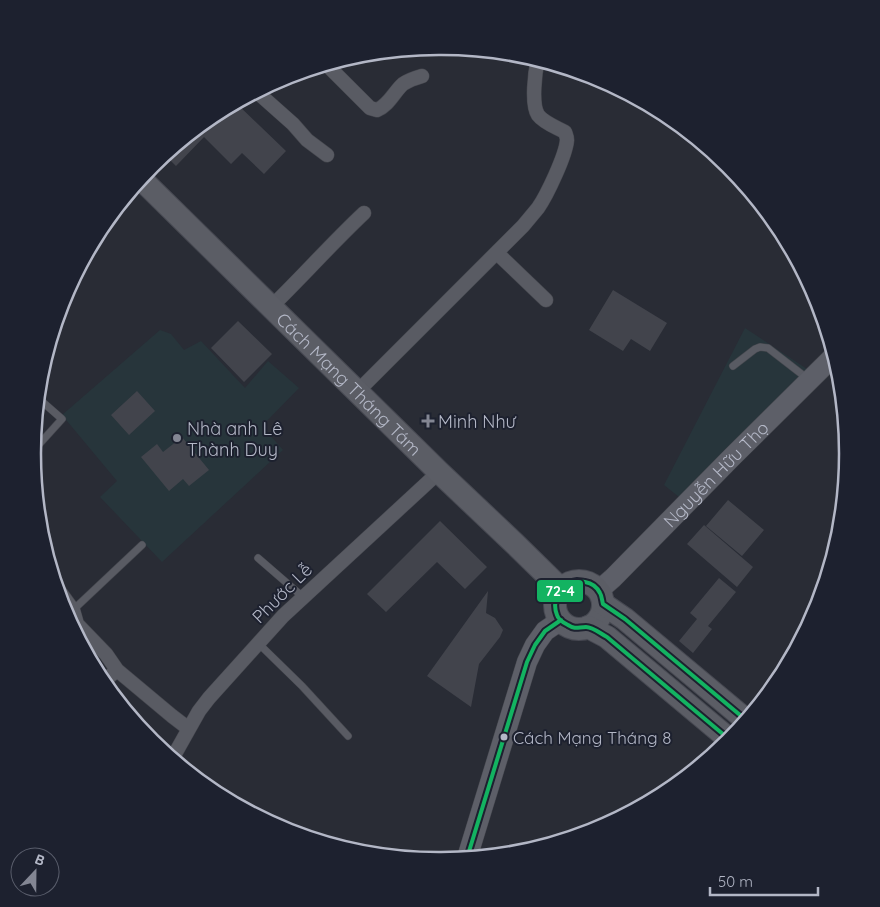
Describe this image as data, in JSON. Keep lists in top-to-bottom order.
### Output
{
  "streets": {
    "main road": ["Cách Mạng Tháng Tám"],
    "street": ["Nguyễn Hữu Thọ", "Phước Lễ"]
  },
  "crossings": [
    ["Cách Mạng Tháng Tám", "Nguyễn Hữu Thọ"],
    ["Cách Mạng Tháng Tám", "Phước Lễ"]
  ],
  "places": {
    "health": ["Minh Như"],
    "other": ["Nhà anh Lê Thành Duy", "Cách Mạng Tháng 8"]
  },
  "lines": ["transit line 72-4"],
  "scale_bar": "50 m",
  "north": "top"
}
